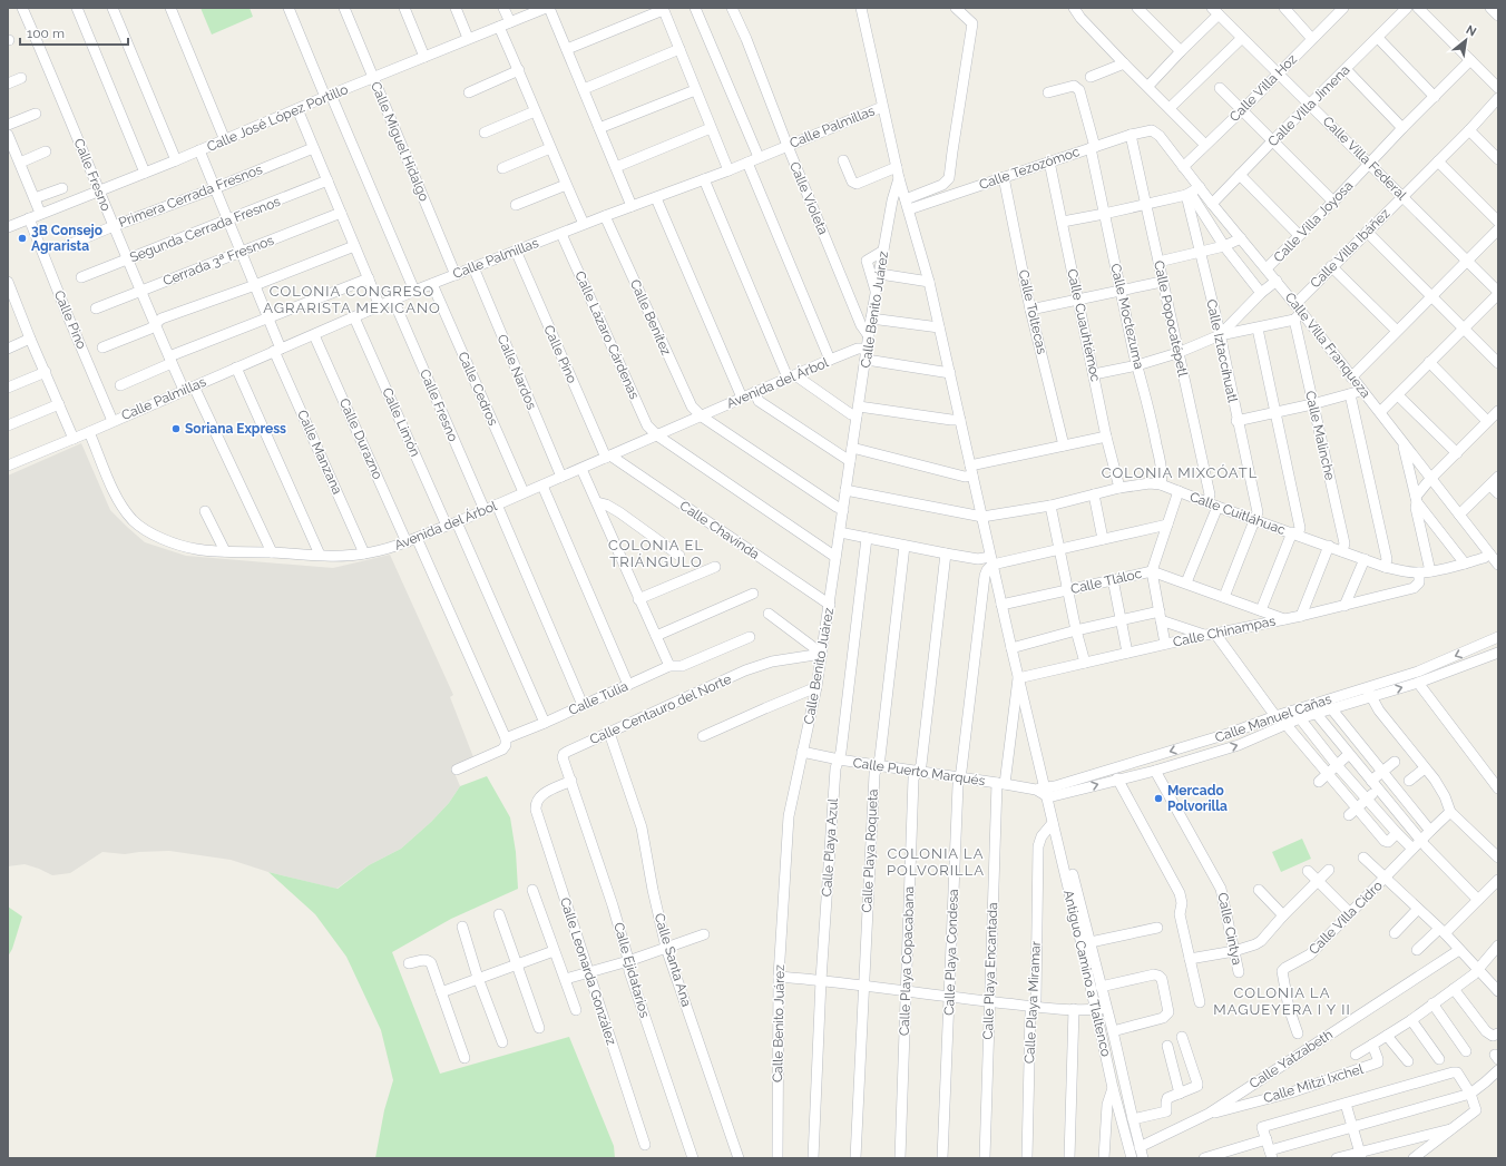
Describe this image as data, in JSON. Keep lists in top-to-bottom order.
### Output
{
  "streets": {
    "street": [
      "Calle Villa Hoz",
      "Calle Villa Jimena",
      "Calle José López Portillo",
      "Calle Palmillas",
      "Calle Miguel Hidalgo",
      "Calle Villa Federal",
      "Calle Tezozómoc",
      "Calle Fresno",
      "Primera Cerrada Fresnos",
      "Calle Violeta",
      "Calle Villa Joyosa",
      "Segunda Cerrada Fresnos",
      "Calle Villa Ibáñez",
      "Cerrada 3ª Fresnos",
      "Calle Benito Juárez",
      "Calle Toltecas",
      "Calle Moctezuma",
      "Calle Benítez",
      "Calle Popocatépetl",
      "Calle Pino",
      "Calle Cuauhtémoc",
      "Calle Lázaro Cárdenas",
      "Calle Villa Franqueza",
      "Calle Iztaccíhuatl",
      "Calle Nardos",
      "Avenida del Árbol",
      "Calle Cedros",
      "Calle Limón",
      "Calle Malinche",
      "Calle Durazno",
      "Calle Manzana",
      "Calle Cuitláhuac",
      "Calle Chavinda",
      "Calle Tláloc",
      "Calle Chinampas",
      "Calle Tulia",
      "Calle Centauro del Norte",
      "Calle Manuel Cañas",
      "Calle Puerto Marqués",
      "Calle Playa Azul",
      "Calle Playa Roqueta",
      "Calle Villa Cidro",
      "Calle Cintya",
      "Calle Playa Condesa",
      "Calle Santa Ana",
      "Calle Playa Copacabana",
      "Calle Ejidatarios",
      "Calle Leonarda González",
      "Calle Playa Encantada",
      "Antiguo Camino a Tlaltenco",
      "Calle Playa Miramar",
      "Calle Yatzabeth",
      "Calle Mitzi Ixchel"
    ]
  },
  "crossings": [
    ["Calle Villa Hoz", "Calle Villa Federal"],
    ["Calle Villa Hoz", "Calle Villa Franqueza"],
    ["Calle Villa Jimena", "Calle Villa Federal"],
    ["Calle Villa Jimena", "Calle Villa Franqueza"],
    ["Calle José López Portillo", "Calle Miguel Hidalgo"],
    ["Calle José López Portillo", "Calle Fresno"],
    ["Calle José López Portillo", "Calle Pino"],
    ["Calle José López Portillo", "Calle Manzana"],
    ["Calle Palmillas", "Calle Miguel Hidalgo"],
    ["Calle Palmillas", "Calle Fresno"],
    ["Calle Palmillas", "Calle Violeta"],
    ["Calle Palmillas", "Calle Benito Juárez"],
    ["Calle Palmillas", "Calle Benítez"],
    ["Calle Palmillas", "Calle Pino"],
    ["Calle Palmillas", "Calle Lázaro Cárdenas"],
    ["Calle Palmillas", "Calle Nardos"],
    ["Calle Palmillas", "Avenida del Árbol"],
    ["Calle Palmillas", "Calle Cedros"],
    ["Calle Palmillas", "Calle Limón"],
    ["Calle Palmillas", "Calle Durazno"],
    ["Calle Palmillas", "Calle Manzana"],
    ["Calle Villa Federal", "Calle Villa Joyosa"],
    ["Calle Villa Federal", "Calle Villa Ibáñez"],
    ["Calle Tezozómoc", "Calle Benito Juárez"],
    ["Calle Tezozómoc", "Calle Toltecas"],
    ["Calle Tezozómoc", "Calle Moctezuma"],
    ["Calle Tezozómoc", "Calle Popocatépetl"],
    ["Calle Tezozómoc", "Calle Cuauhtémoc"],
    ["Calle Tezozómoc", "Calle Villa Franqueza"],
    ["Calle Fresno", "Primera Cerrada Fresnos"],
    ["Calle Fresno", "Segunda Cerrada Fresnos"],
    ["Calle Fresno", "Cerrada 3ª Fresnos"],
    ["Calle Fresno", "Avenida del Árbol"],
    ["Primera Cerrada Fresnos", "Calle Manzana"],
    ["Calle Violeta", "Calle Benito Juárez"],
    ["Calle Villa Joyosa", "Calle Villa Franqueza"],
    ["Segunda Cerrada Fresnos", "Calle Manzana"],
    ["Calle Villa Ibáñez", "Calle Villa Franqueza"],
    ["Cerrada 3ª Fresnos", "Calle Manzana"],
    ["Calle Benito Juárez", "Calle Benítez"],
    ["Calle Benito Juárez", "Calle Lázaro Cárdenas"],
    ["Calle Benito Juárez", "Avenida del Árbol"],
    ["Calle Benito Juárez", "Calle Cuitláhuac"],
    ["Calle Benito Juárez", "Calle Chavinda"],
    ["Calle Benito Juárez", "Calle Tláloc"],
    ["Calle Benito Juárez", "Calle Chinampas"],
    ["Calle Benito Juárez", "Calle Centauro del Norte"],
    ["Calle Benito Juárez", "Calle Manuel Cañas"],
    ["Calle Benito Juárez", "Calle Puerto Marqués"],
    ["Calle Benito Juárez", "Calle Playa Condesa"],
    ["Calle Benito Juárez", "Calle Playa Encantada"],
    ["Calle Benito Juárez", "Antiguo Camino a Tlaltenco"],
    ["Calle Moctezuma", "Calle Cuitláhuac"],
    ["Calle Benítez", "Avenida del Árbol"],
    ["Calle Popocatépetl", "Calle Cuitláhuac"],
    ["Calle Pino", "Avenida del Árbol"],
    ["Calle Pino", "Calle Chavinda"],
    ["Calle Cuauhtémoc", "Calle Cuitláhuac"],
    ["Calle Lázaro Cárdenas", "Avenida del Árbol"],
    ["Calle Villa Franqueza", "Calle Iztaccíhuatl"],
    ["Calle Villa Franqueza", "Calle Malinche"],
    ["Calle Villa Franqueza", "Calle Cuitláhuac"],
    ["Calle Iztaccíhuatl", "Calle Cuitláhuac"],
    ["Calle Nardos", "Avenida del Árbol"],
    ["Avenida del Árbol", "Calle Cedros"],
    ["Avenida del Árbol", "Calle Limón"],
    ["Avenida del Árbol", "Calle Durazno"],
    ["Avenida del Árbol", "Calle Manzana"],
    ["Avenida del Árbol", "Calle Chavinda"],
    ["Calle Limón", "Calle Tulia"],
    ["Calle Malinche", "Calle Cuitláhuac"],
    ["Calle Cuitláhuac", "Calle Chinampas"],
    ["Calle Tláloc", "Calle Chinampas"],
    ["Calle Chinampas", "Calle Playa Encantada"],
    ["Calle Centauro del Norte", "Calle Santa Ana"],
    ["Calle Centauro del Norte", "Calle Ejidatarios"],
    ["Calle Centauro del Norte", "Calle Leonarda González"],
    ["Calle Manuel Cañas", "Calle Puerto Marqués"],
    ["Calle Manuel Cañas", "Calle Cintya"],
    ["Calle Manuel Cañas", "Antiguo Camino a Tlaltenco"],
    ["Calle Puerto Marqués", "Calle Playa Azul"],
    ["Calle Puerto Marqués", "Calle Playa Roqueta"],
    ["Calle Puerto Marqués", "Calle Playa Condesa"],
    ["Calle Puerto Marqués", "Calle Playa Copacabana"],
    ["Calle Puerto Marqués", "Calle Playa Encantada"],
    ["Calle Puerto Marqués", "Antiguo Camino a Tlaltenco"],
    ["Calle Ejidatarios", "Calle Leonarda González"],
    ["Antiguo Camino a Tlaltenco", "Calle Playa Miramar"],
    ["Calle Yatzabeth", "Calle Mitzi Ixchel"]
  ],
  "districts": [
    "COLONIA CONGRESO AGRARISTA MEXICANO",
    "COLONIA MIXCÓATL",
    "COLONIA EL TRIÁNGULO",
    "COLONIA LA POLVORILLA",
    "COLONIA LA MAGUEYERA I Y II"
  ],
  "places": ["3B Consejo Agrarista", "Soriana Express", "Mercado Polvorilla"],
  "scale_bar": "100 m",
  "north": "top right"
}
